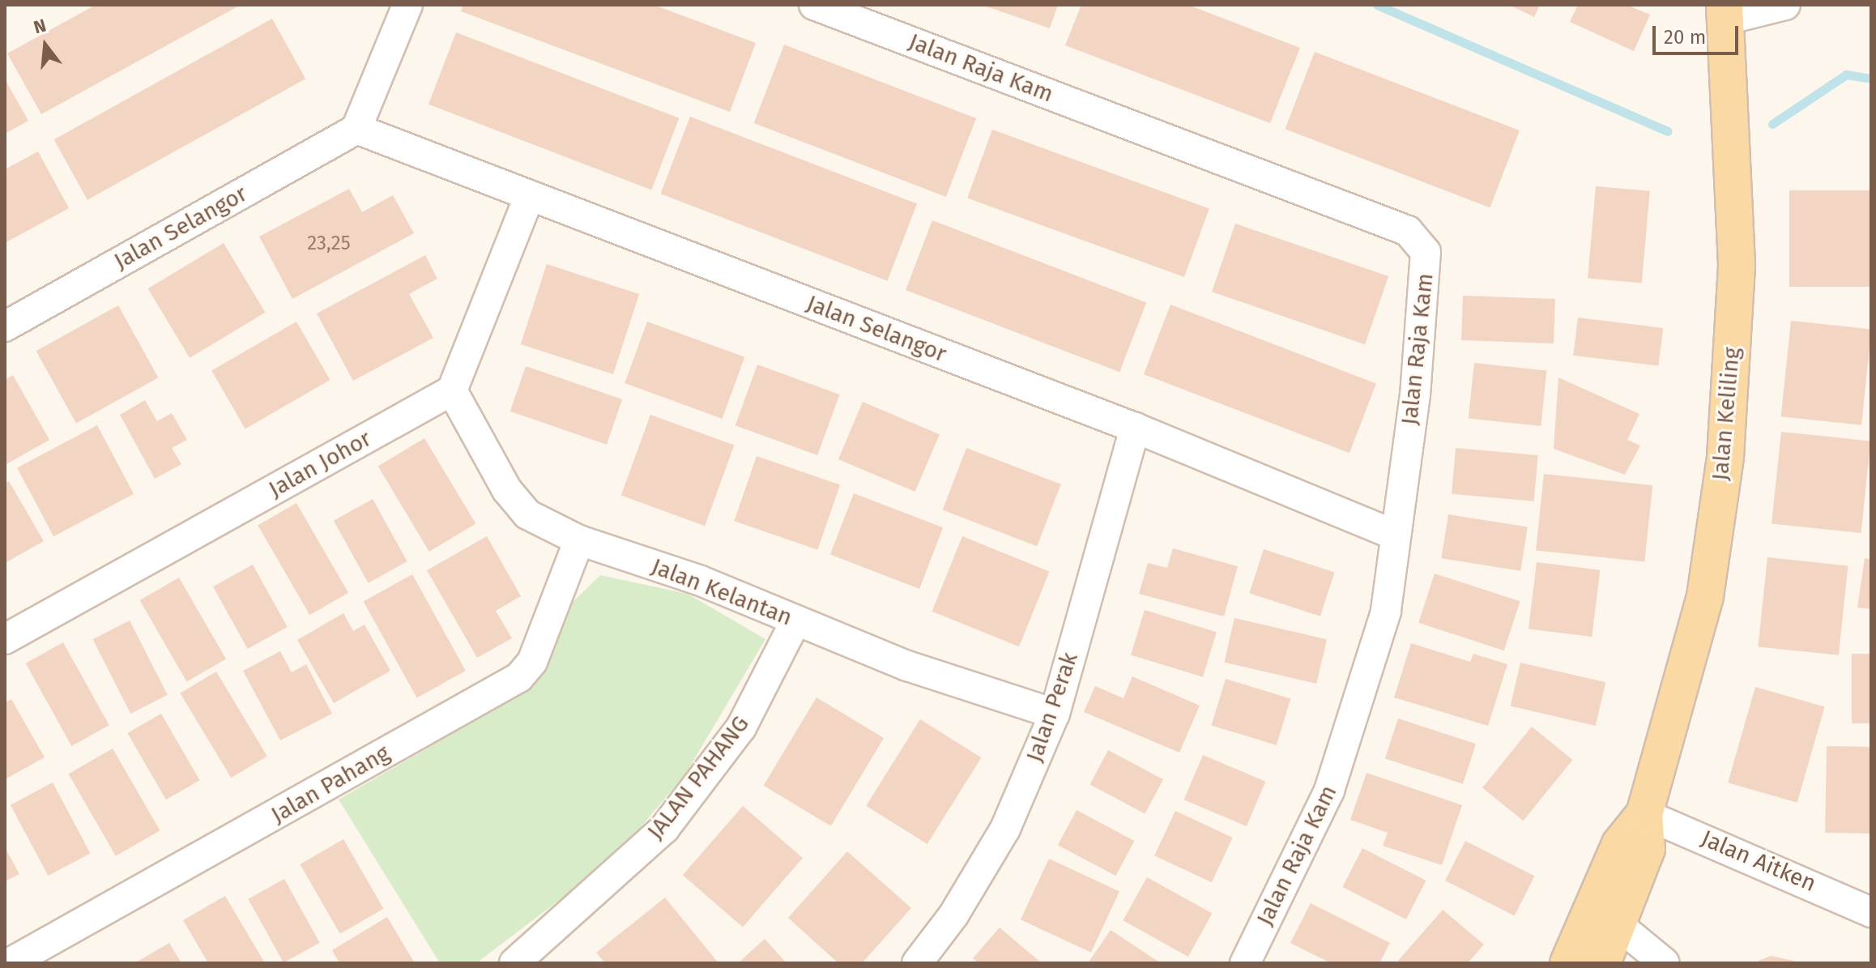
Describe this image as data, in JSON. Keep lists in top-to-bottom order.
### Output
{
  "streets": {
    "main road": ["Jalan Keliling"],
    "street": [
      "Jalan Raja Kam",
      "Jalan Selangor",
      "Jalan Johor",
      "Jalan Kelantan",
      "Jalan Perak",
      "JALAN PAHANG",
      "Jalan Pahang",
      "Jalan Aitken"
    ]
  },
  "crossings": [
    ["Jalan Raja Kam", "Jalan Selangor"],
    ["Jalan Selangor", "Jalan Perak"],
    ["Jalan Keliling", "Jalan Aitken"],
    ["Jalan Johor", "Jalan Kelantan"],
    ["Jalan Kelantan", "Jalan Perak"],
    ["Jalan Kelantan", "JALAN PAHANG"],
    ["Jalan Kelantan", "Jalan Pahang"]
  ],
  "house_numbers": ["23,25"],
  "scale_bar": "20 m",
  "north": "top"
}
